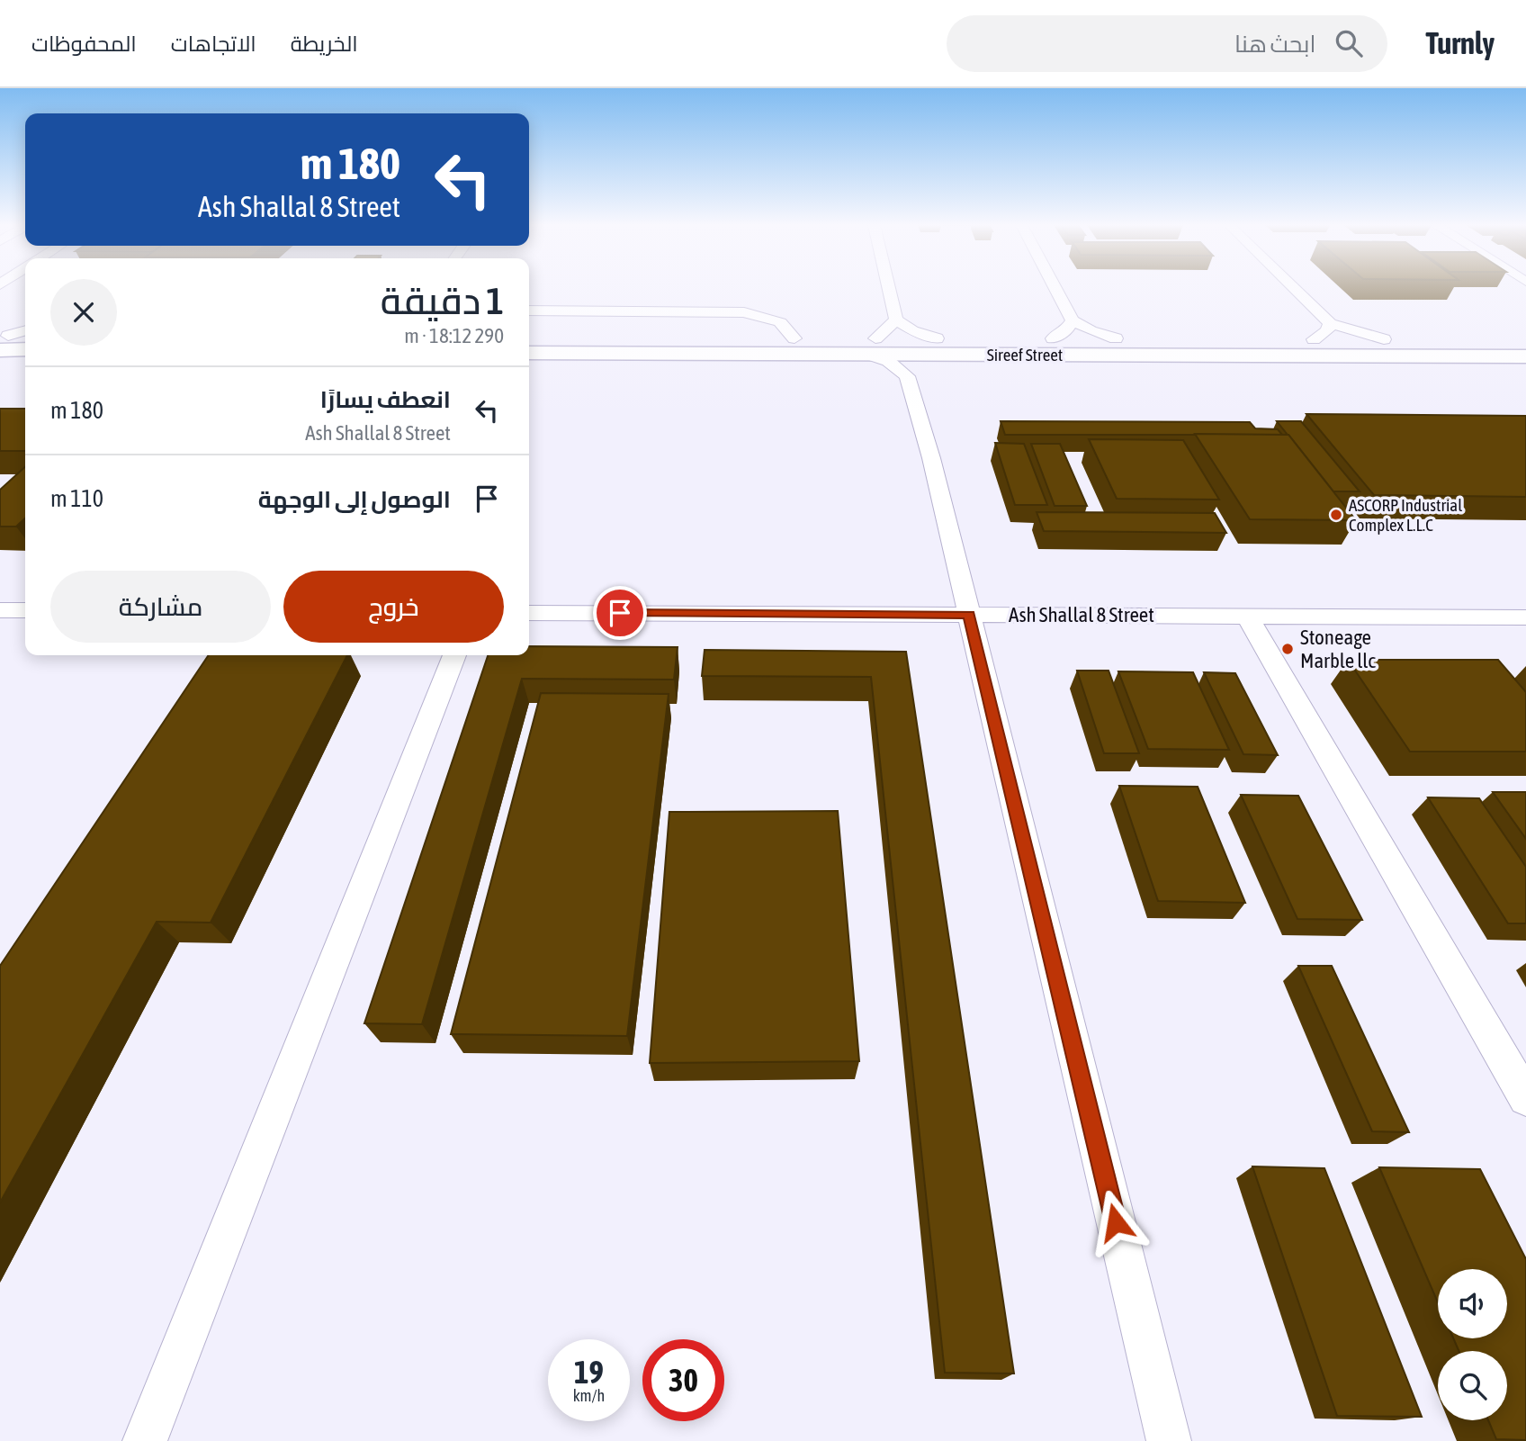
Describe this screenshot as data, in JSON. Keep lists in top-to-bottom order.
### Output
{
  "streets": {
    "main road": ["Sireef Street"],
    "street": ["Ash Shallal 8 Street"]
  },
  "places": ["ASCORP Industrial Complex L.L.C", "Stoneage Marble llc"],
  "page": {
    "header": "Turnly",
    "search": "ابحث هنا",
    "nav": ["الخريطة", "الاتجاهات", "المحفوظات"],
    "turn": ["180 m", "Ash Shallal 8 Street"],
    "heading": ["1 دقيقة", "290 m · 18:12"],
    "list": [
      {
        "name": "انعطف يسارًا",
        "note": "Ash Shallal 8 Street",
        "value": "180 m"
      },
      {
        "name": "الوصول إلى الوجهة",
        "value": "110 m"
      }
    ],
    "buttons": ["خروج", "مشاركة"],
    "speed": "19 km/h",
    "limit": "30"
  }
}
